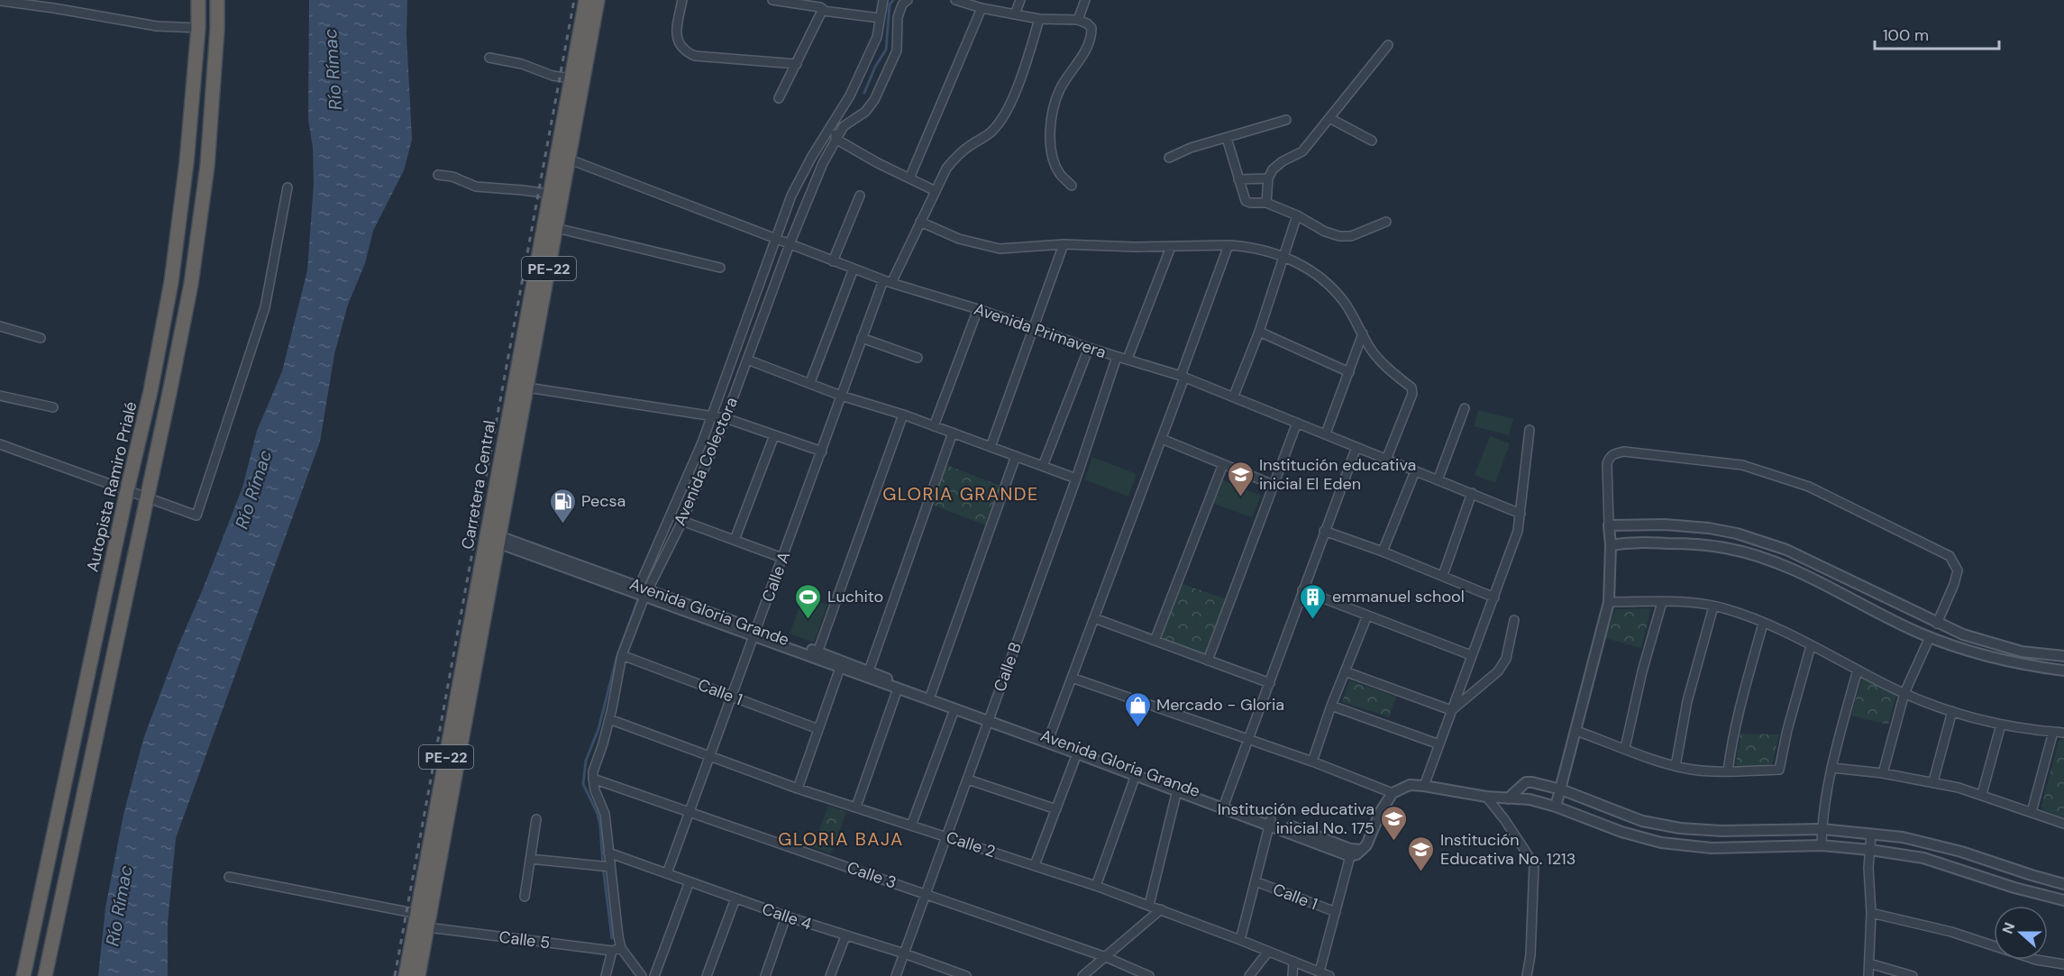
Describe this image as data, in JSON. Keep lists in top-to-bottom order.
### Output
{
  "streets": {
    "highway": ["PE-22", "Carretera Central", "Autopista Ramiro Prialé"],
    "street": [
      "Avenida Primavera",
      "Avenida Colectora",
      "Calle A",
      "Avenida Gloria Grande",
      "Calle B",
      "Calle 1",
      "Calle 2",
      "Calle 3",
      "Calle 4",
      "Calle 5"
    ]
  },
  "crossings": [
    ["Avenida Primavera", "Avenida Colectora"],
    ["Avenida Primavera", "Carretera Central"],
    ["Avenida Primavera", "Calle A"],
    ["Avenida Primavera", "Calle B"],
    ["Avenida Colectora", "Avenida Gloria Grande"],
    ["Avenida Colectora", "Calle 1"],
    ["Avenida Colectora", "Calle 2"],
    ["Avenida Colectora", "Calle 3"],
    ["Avenida Colectora", "Calle 4"],
    ["Avenida Colectora", "Calle 5"],
    ["Carretera Central", "Avenida Gloria Grande"],
    ["Carretera Central", "Calle 5"],
    ["Calle A", "Avenida Gloria Grande"],
    ["Calle A", "Calle 1"],
    ["Calle A", "Calle 2"],
    ["Calle A", "Calle 3"],
    ["Calle A", "Calle 4"],
    ["Avenida Gloria Grande", "Calle B"],
    ["Calle B", "Calle 2"],
    ["Calle B", "Calle 3"],
    ["Calle B", "Calle 4"]
  ],
  "districts": ["GLORIA GRANDE", "GLORIA BAJA"],
  "water": ["Río Rímac"],
  "places": {
    "school or university": ["Institución educativa inicial El Eden", "Institución educativa inicial No. 175", "Institución Educativa No. 1213"],
    "fuel station": ["Pecsa"],
    "sports": ["Luchito"],
    "building": ["emmanuel school"],
    "shop": ["Mercado - Gloria"]
  },
  "scale_bar": "100 m",
  "north": "left"
}
